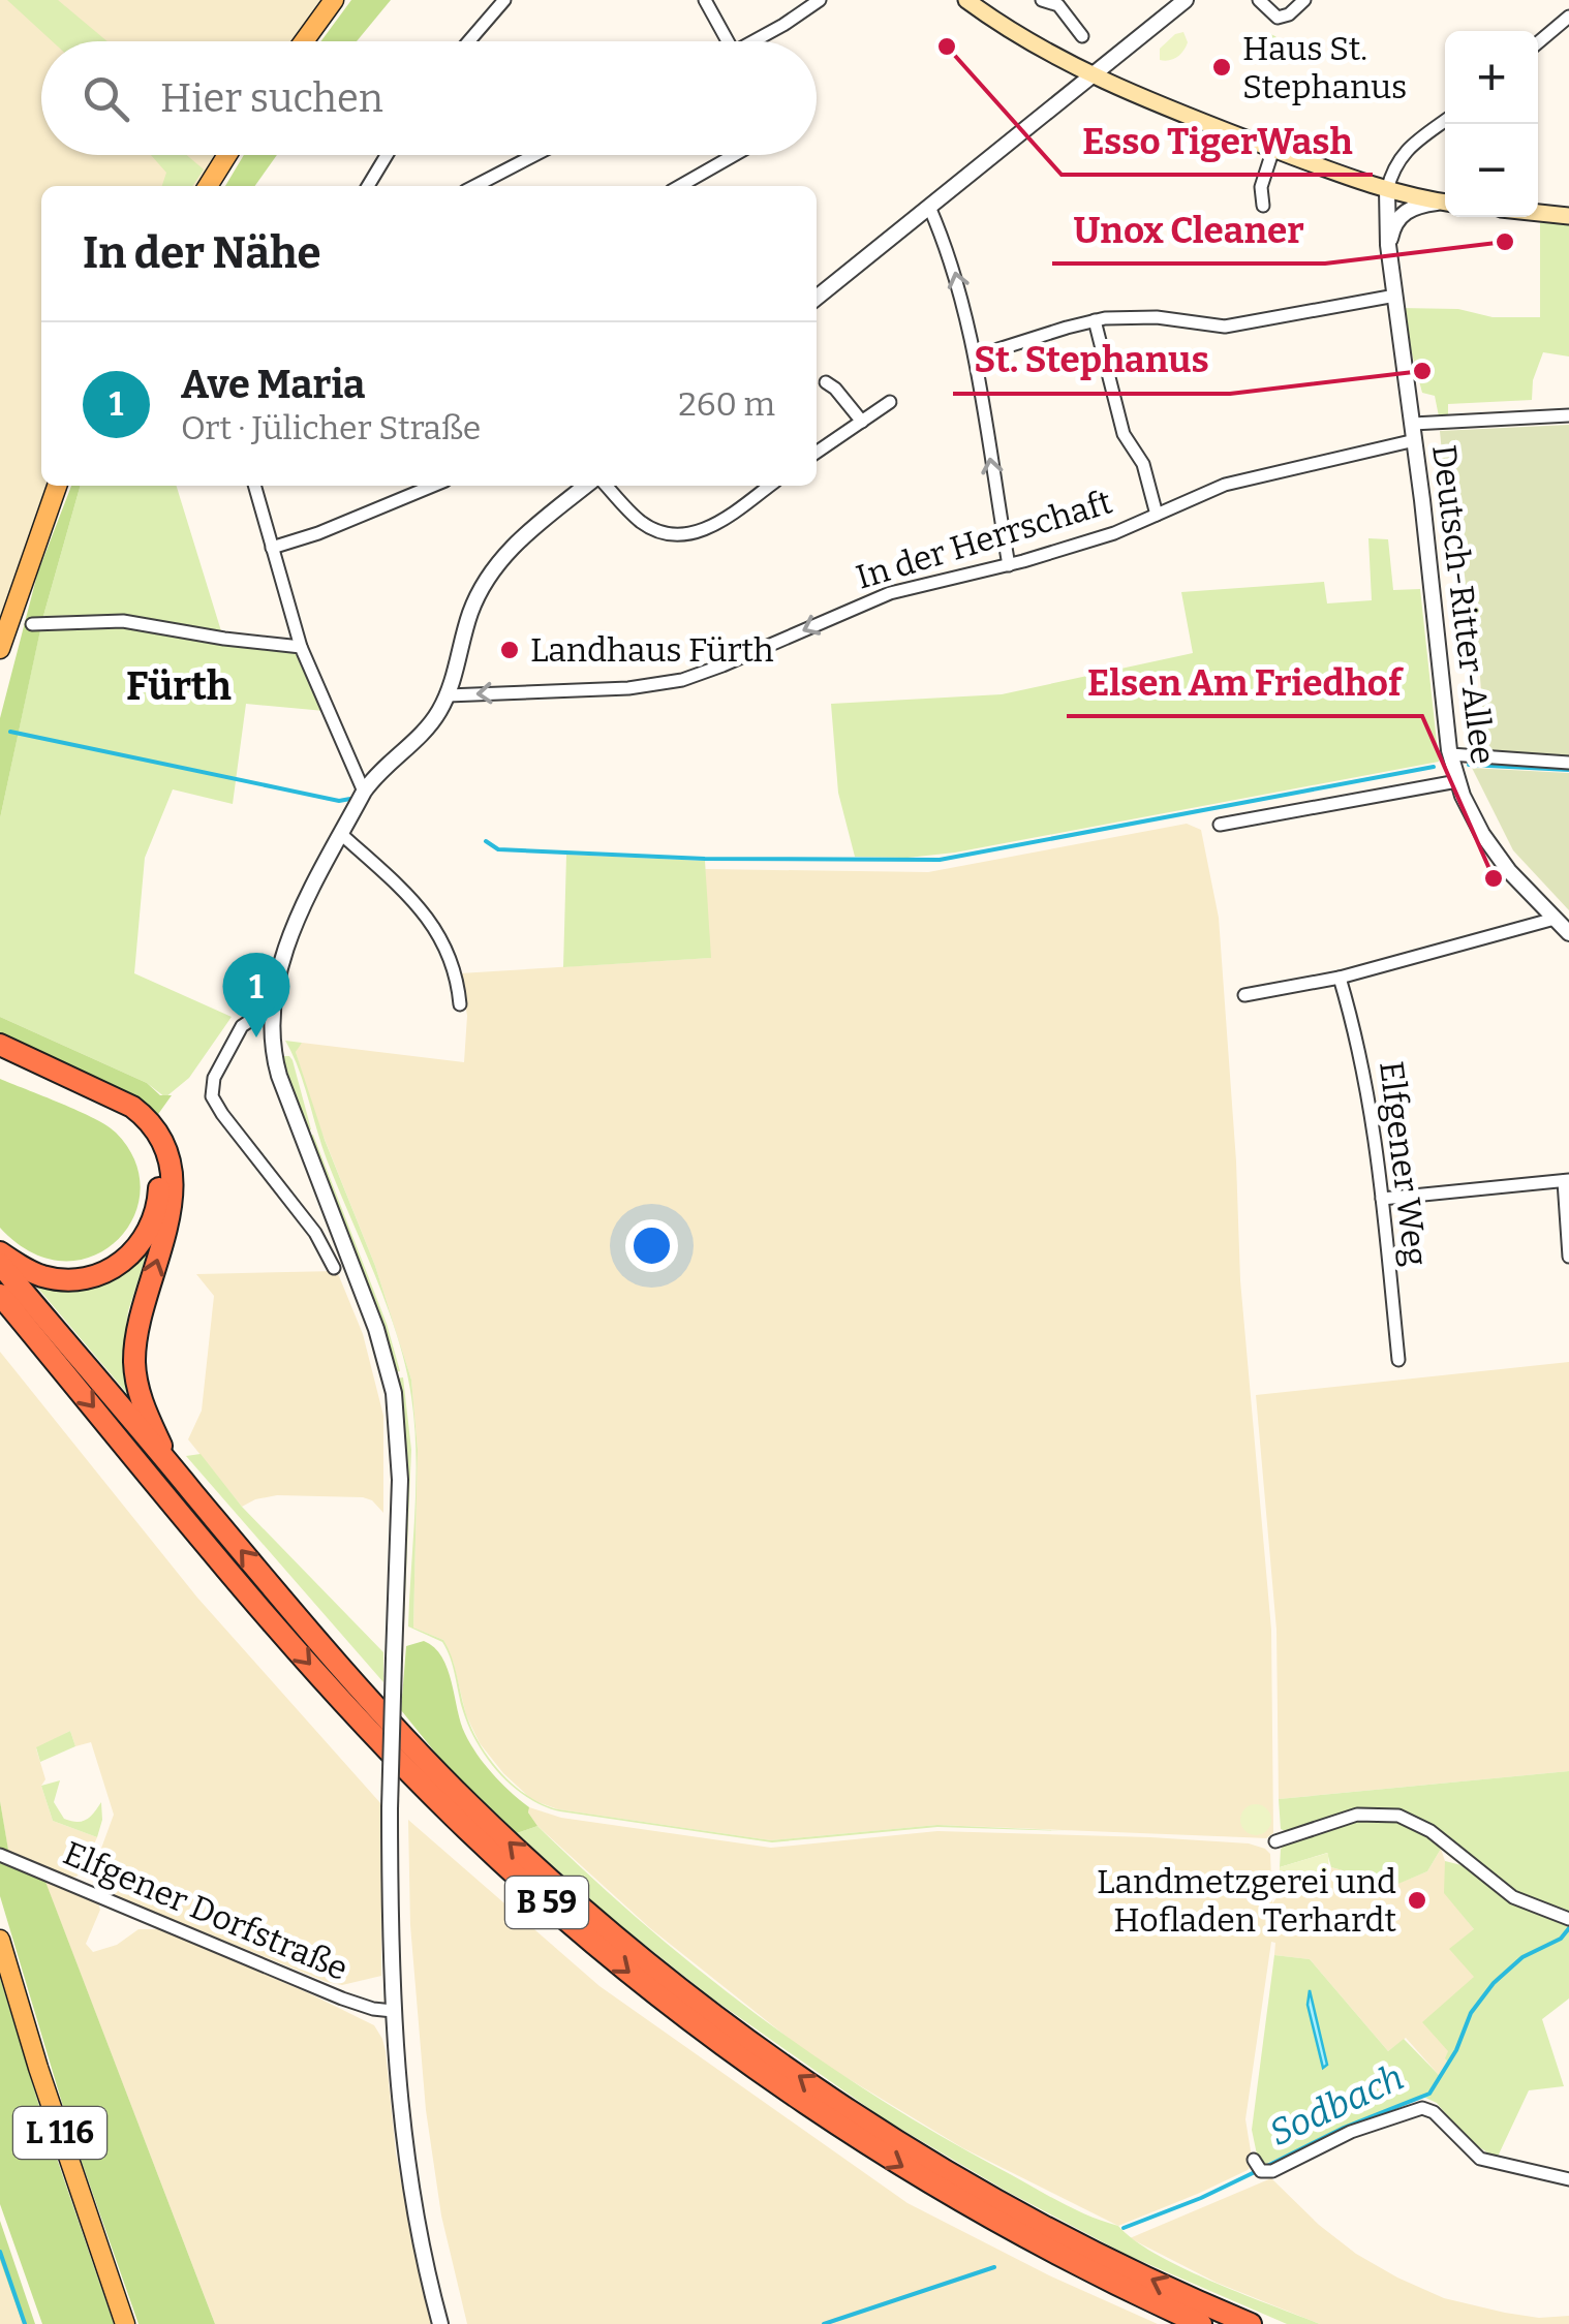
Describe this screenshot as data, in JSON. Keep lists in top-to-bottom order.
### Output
{
  "streets": {
    "highway": ["B 59"],
    "main road": ["L 116"],
    "street": [
      "In der Herrschaft",
      "Deutsch-Ritter-Allee",
      "Elfgener Weg",
      "Elfgener Dorfstraße"
    ]
  },
  "crossings": [
    ["In der Herrschaft", "Deutsch-Ritter-Allee"]
  ],
  "one_way": ["In der Herrschaft"],
  "districts": ["Fürth"],
  "water": ["Sodbach"],
  "places": [
    "Esso TigerWash",
    "Haus St. Stephanus",
    "Unox Cleaner",
    "St. Stephanus",
    "Landhaus Fürth",
    "Elsen Am Friedhof",
    "Landmetzgerei und Hofladen Terhardt"
  ],
  "page": {
    "map_buttons": ["+", "−"],
    "search": "Hier suchen",
    "heading": "In der Nähe",
    "list": [
      {
        "mark": "1",
        "name": "Ave Maria",
        "note": "Ort · Jülicher Straße",
        "value": "260 m"
      }
    ],
    "pins": "1"
  }
}
